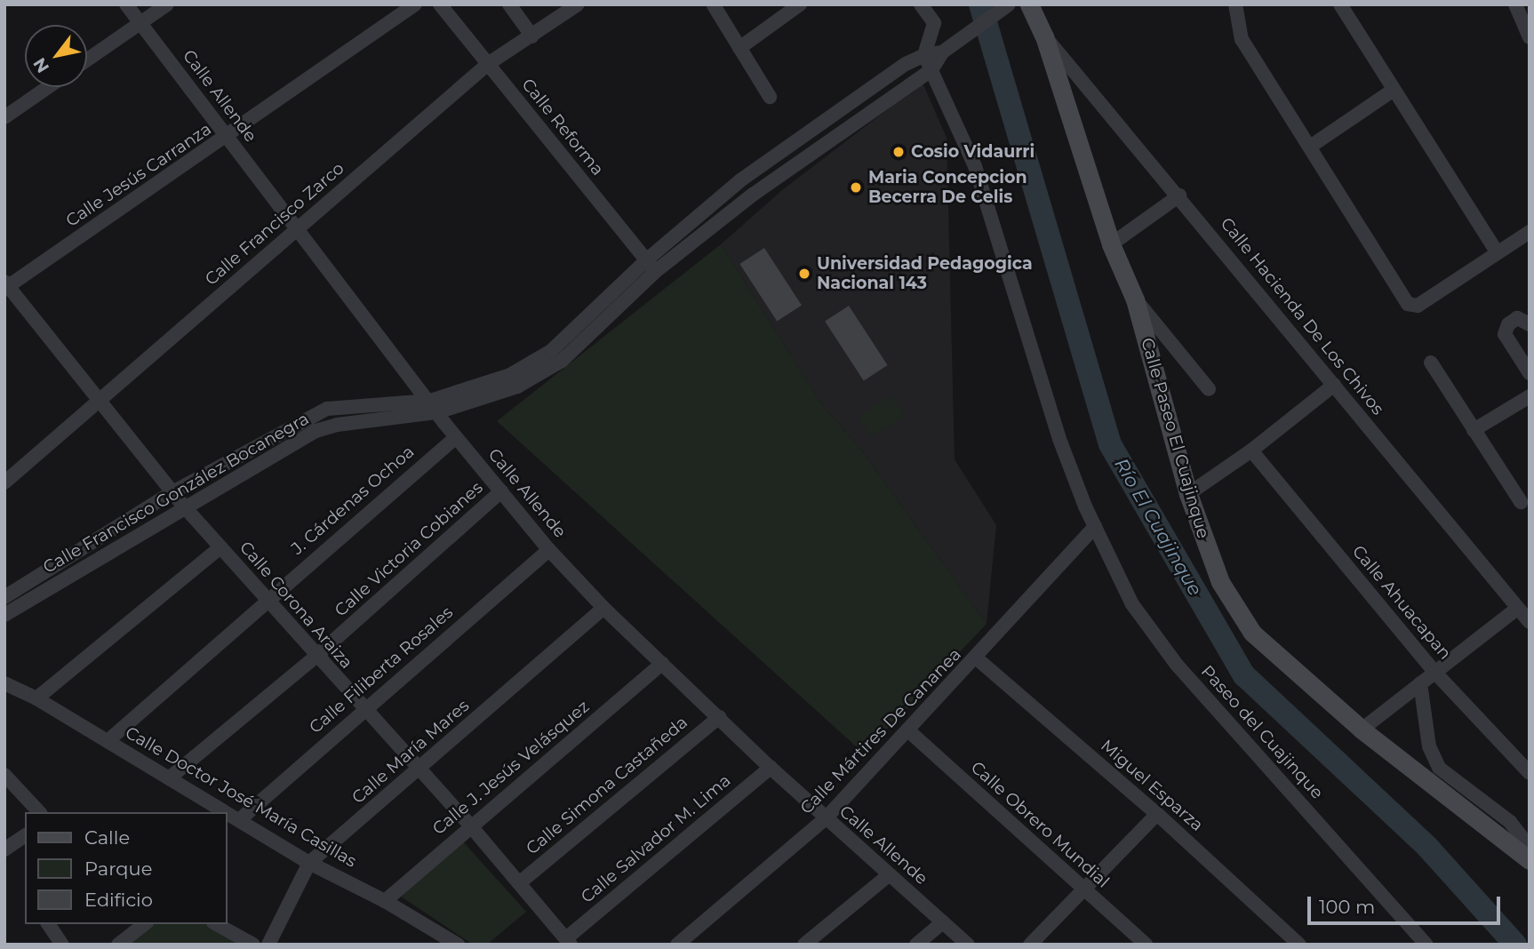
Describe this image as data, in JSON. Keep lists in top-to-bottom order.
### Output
{
  "streets": {
    "street": [
      "Calle Allende",
      "Calle Reforma",
      "Calle Jesús Carranza",
      "Calle Francisco Zarco",
      "Calle Hacienda De Los Chivos",
      "Calle Paseo El Cuajinque",
      "Calle Francisco González Bocanegra",
      "J. Cárdenas Ochoa",
      "Calle Victoria Cobianes",
      "Calle Ahuacapan",
      "Calle Corona Araiza",
      "Calle Filiberta Rosales",
      "Calle Mártires De Cananea",
      "Paseo del Cuajinque",
      "Calle María Mares",
      "Calle J. Jesús Velásquez",
      "Calle Simona Castañeda",
      "Miguel Esparza",
      "Calle Doctor José María Casillas",
      "Calle Obrero Mundial",
      "Calle Salvador M. Lima"
    ]
  },
  "crossings": [
    ["Calle Allende", "Calle Jesús Carranza"],
    ["Calle Allende", "Calle Francisco Zarco"],
    ["Calle Allende", "Calle Francisco González Bocanegra"],
    ["Calle Allende", "J. Cárdenas Ochoa"],
    ["Calle Allende", "Calle Victoria Cobianes"],
    ["Calle Allende", "Calle Filiberta Rosales"],
    ["Calle Allende", "Calle Mártires De Cananea"],
    ["Calle Allende", "Calle María Mares"],
    ["Calle Allende", "Calle J. Jesús Velásquez"],
    ["Calle Allende", "Calle Simona Castañeda"],
    ["Calle Allende", "Calle Salvador M. Lima"],
    ["Calle Reforma", "Calle Francisco Zarco"],
    ["Calle Reforma", "Calle Francisco González Bocanegra"],
    ["Calle Jesús Carranza", "Calle Corona Araiza"],
    ["Calle Francisco Zarco", "Calle Corona Araiza"],
    ["Calle Hacienda De Los Chivos", "Calle Paseo El Cuajinque"],
    ["Calle Francisco González Bocanegra", "Calle Corona Araiza"],
    ["Calle Francisco González Bocanegra", "Paseo del Cuajinque"],
    ["J. Cárdenas Ochoa", "Calle Corona Araiza"],
    ["J. Cárdenas Ochoa", "Calle Doctor José María Casillas"],
    ["Calle Victoria Cobianes", "Calle Corona Araiza"],
    ["Calle Victoria Cobianes", "Calle Doctor José María Casillas"],
    ["Calle Corona Araiza", "Calle Filiberta Rosales"],
    ["Calle Corona Araiza", "Calle María Mares"],
    ["Calle Corona Araiza", "Calle J. Jesús Velásquez"],
    ["Calle Corona Araiza", "Calle Simona Castañeda"],
    ["Calle Corona Araiza", "Calle Salvador M. Lima"],
    ["Calle Filiberta Rosales", "Calle Doctor José María Casillas"],
    ["Calle Mártires De Cananea", "Paseo del Cuajinque"],
    ["Calle Mártires De Cananea", "Miguel Esparza"],
    ["Calle Mártires De Cananea", "Calle Obrero Mundial"],
    ["Calle María Mares", "Calle Doctor José María Casillas"],
    ["Calle J. Jesús Velásquez", "Calle Doctor José María Casillas"]
  ],
  "water": ["Río El Cuajinque"],
  "places": ["Cosio Vidaurri", "Maria Concepcion Becerra De Celis", "Universidad Pedagogica Nacional 143"],
  "legend": ["Calle", "Parque", "Edificio"],
  "scale_bar": "100 m",
  "north": "bottom left"
}
